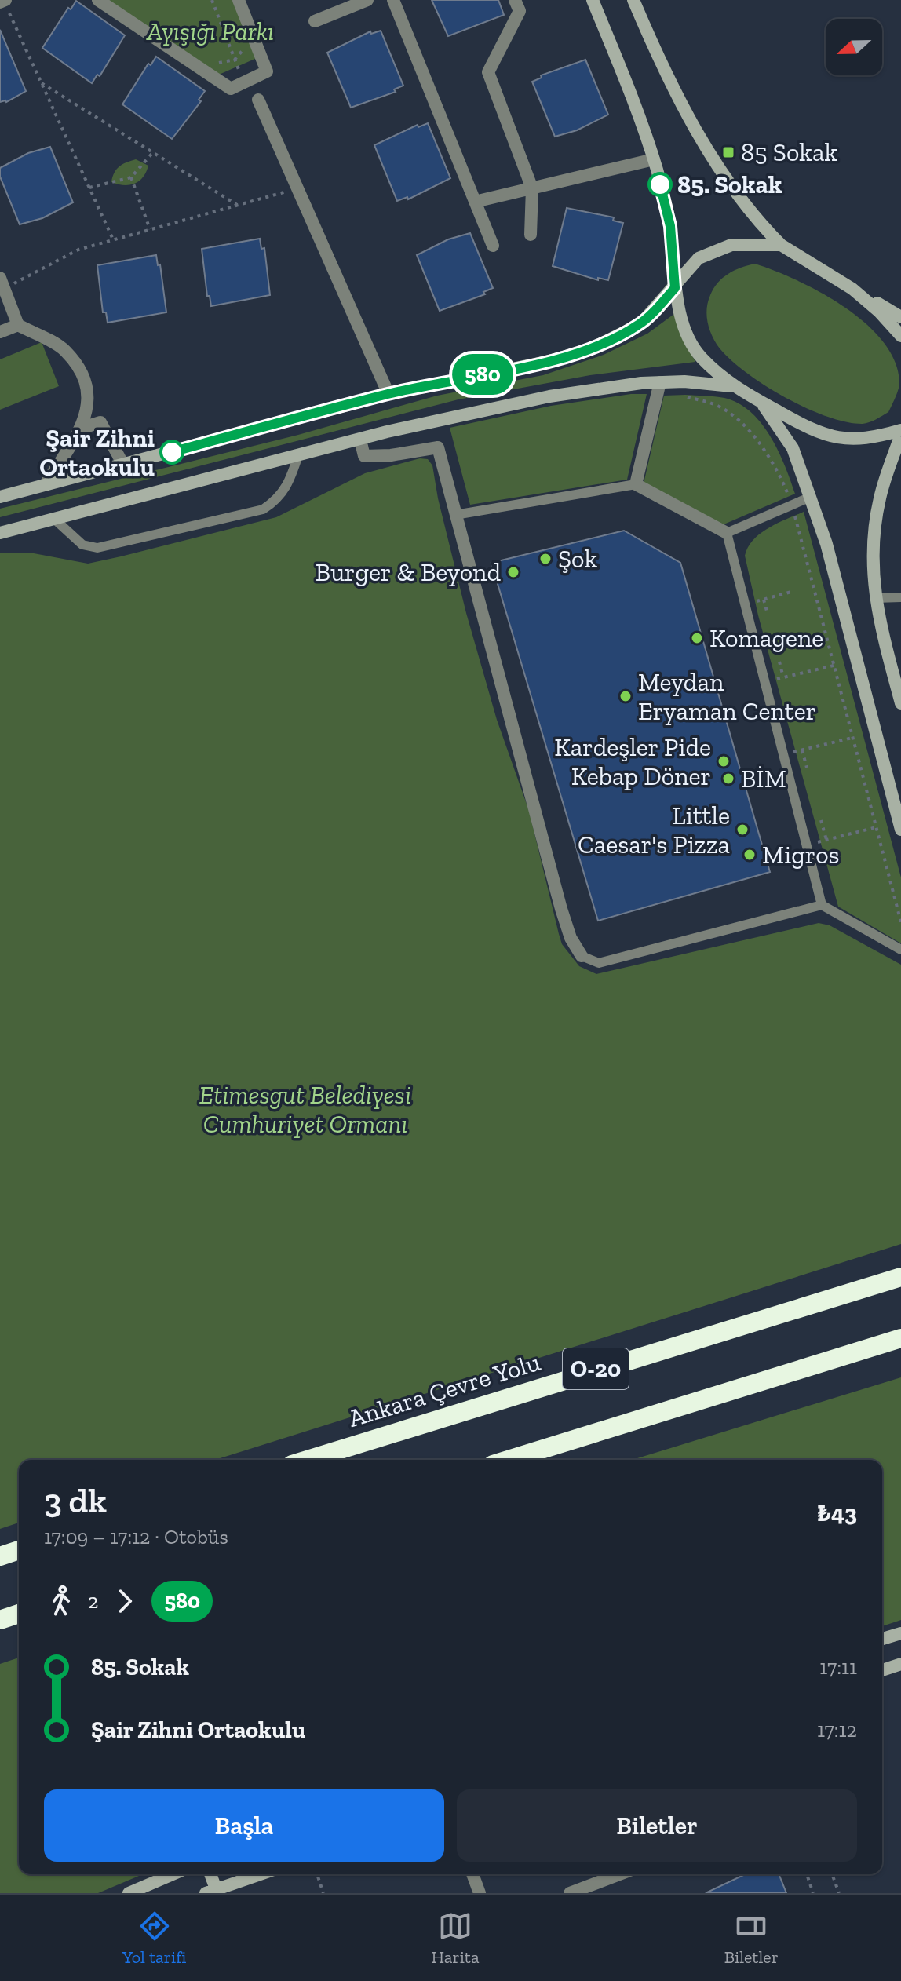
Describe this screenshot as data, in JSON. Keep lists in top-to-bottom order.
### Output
{
  "streets": {
    "highway": ["O-20", "Ankara Çevre Yolu"]
  },
  "parks": ["Ayışığı Parkı", "Etimesgut Belediyesi Cumhuriyet Ormanı"],
  "places": {
    "transit": ["85 Sokak"],
    "other": [
      "85. Sokak",
      "Şair Zihni Ortaokulu",
      "Şok",
      "Burger & Beyond",
      "Komagene",
      "Meydan Eryaman Center",
      "Kardeşler Pide Kebap Döner",
      "BİM",
      "Little Caesar's Pizza",
      "Migros"
    ]
  },
  "lines": ["bus line 580"],
  "north": "left",
  "page": {
    "on_map": "580",
    "heading": ["3 dk", "17:09 – 17:12 · Otobüs", "₺43"],
    "legs": ["2", "580"],
    "list": [
      {
        "name": "85. Sokak",
        "value": "17:11"
      },
      {
        "name": "Şair Zihni Ortaokulu",
        "value": "17:12"
      }
    ],
    "buttons": ["Başla", "Biletler"],
    "tabs": ["Yol tarifi", "Harita", "Biletler"]
  }
}
